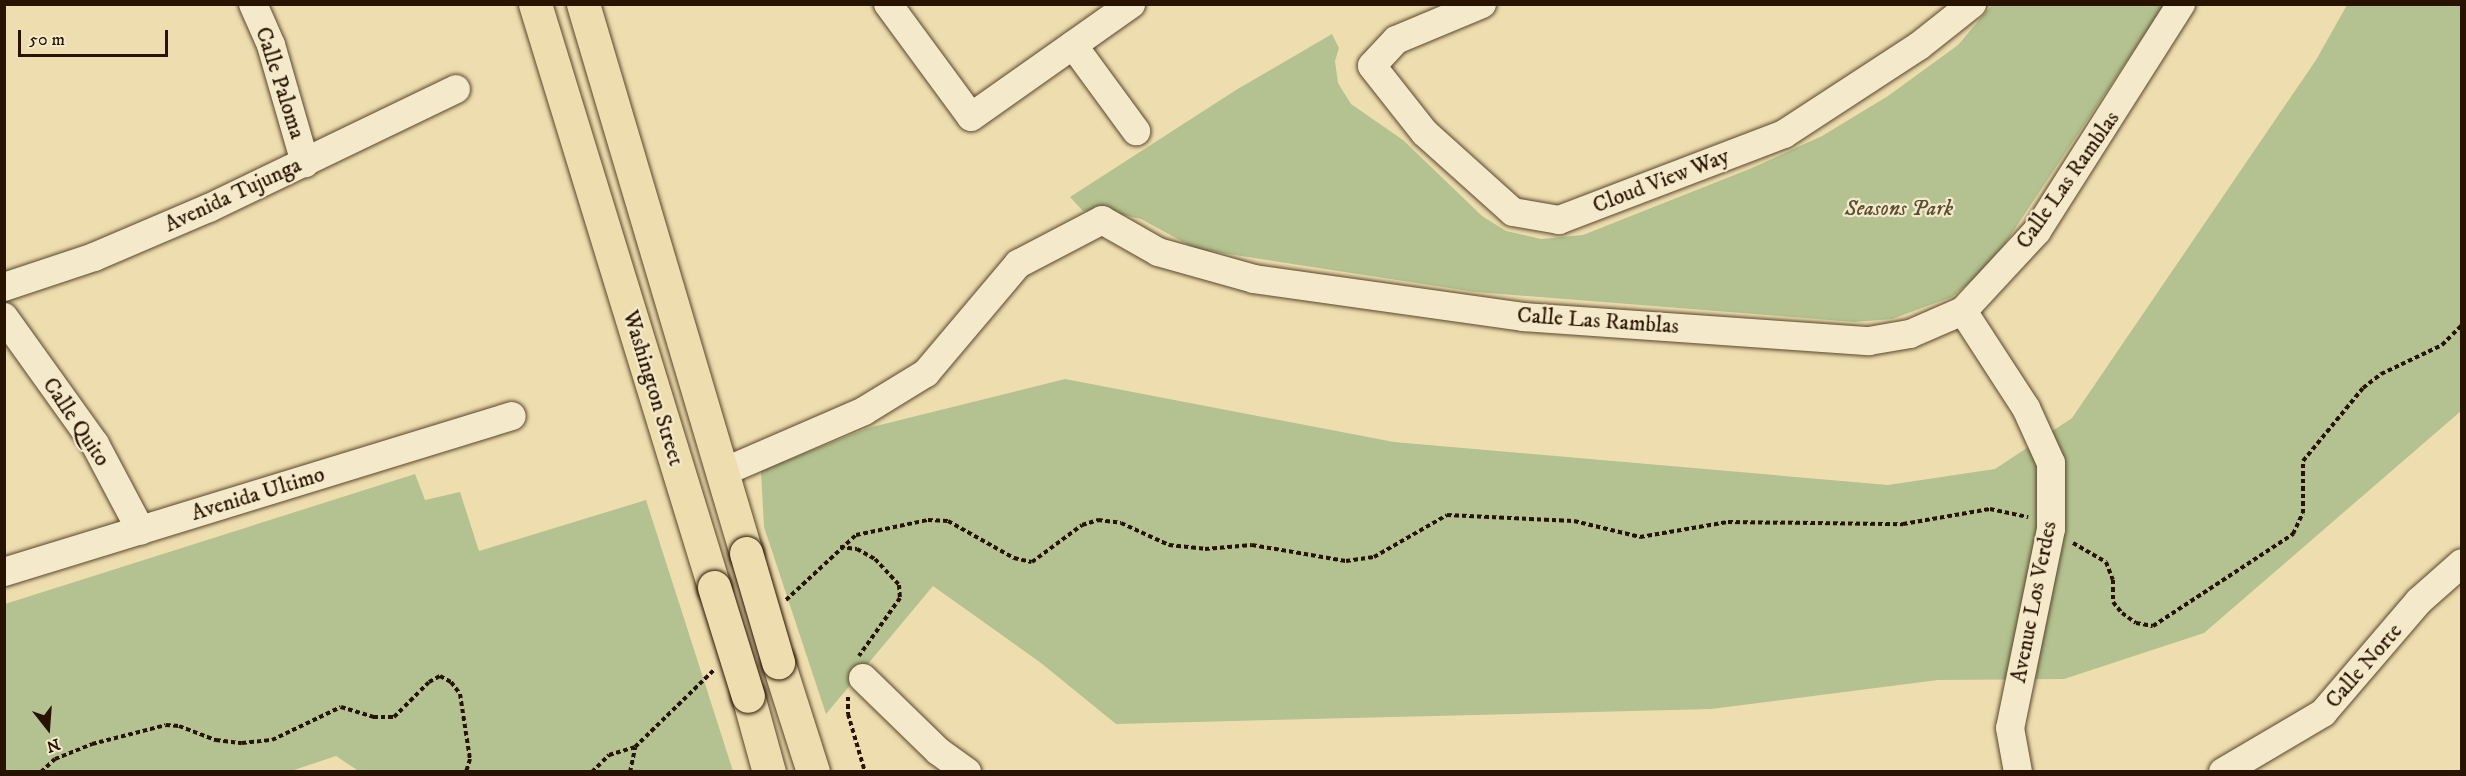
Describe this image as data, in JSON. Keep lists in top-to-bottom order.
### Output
{
  "streets": {
    "main road": ["Washington Street"],
    "street": [
      "Calle Paloma",
      "Calle Las Ramblas",
      "Cloud View Way",
      "Avenida Tujunga",
      "Calle Quito",
      "Avenida Ultimo",
      "Avenue Los Verdes",
      "Calle Norte"
    ]
  },
  "crossings": [
    ["Calle Paloma", "Avenida Tujunga"],
    ["Calle Las Ramblas", "Washington Street"],
    ["Calle Las Ramblas", "Avenue Los Verdes"],
    ["Calle Quito", "Avenida Ultimo"]
  ],
  "parks": ["Seasons Park"],
  "scale_bar": "50 m",
  "north": "bottom"
}
